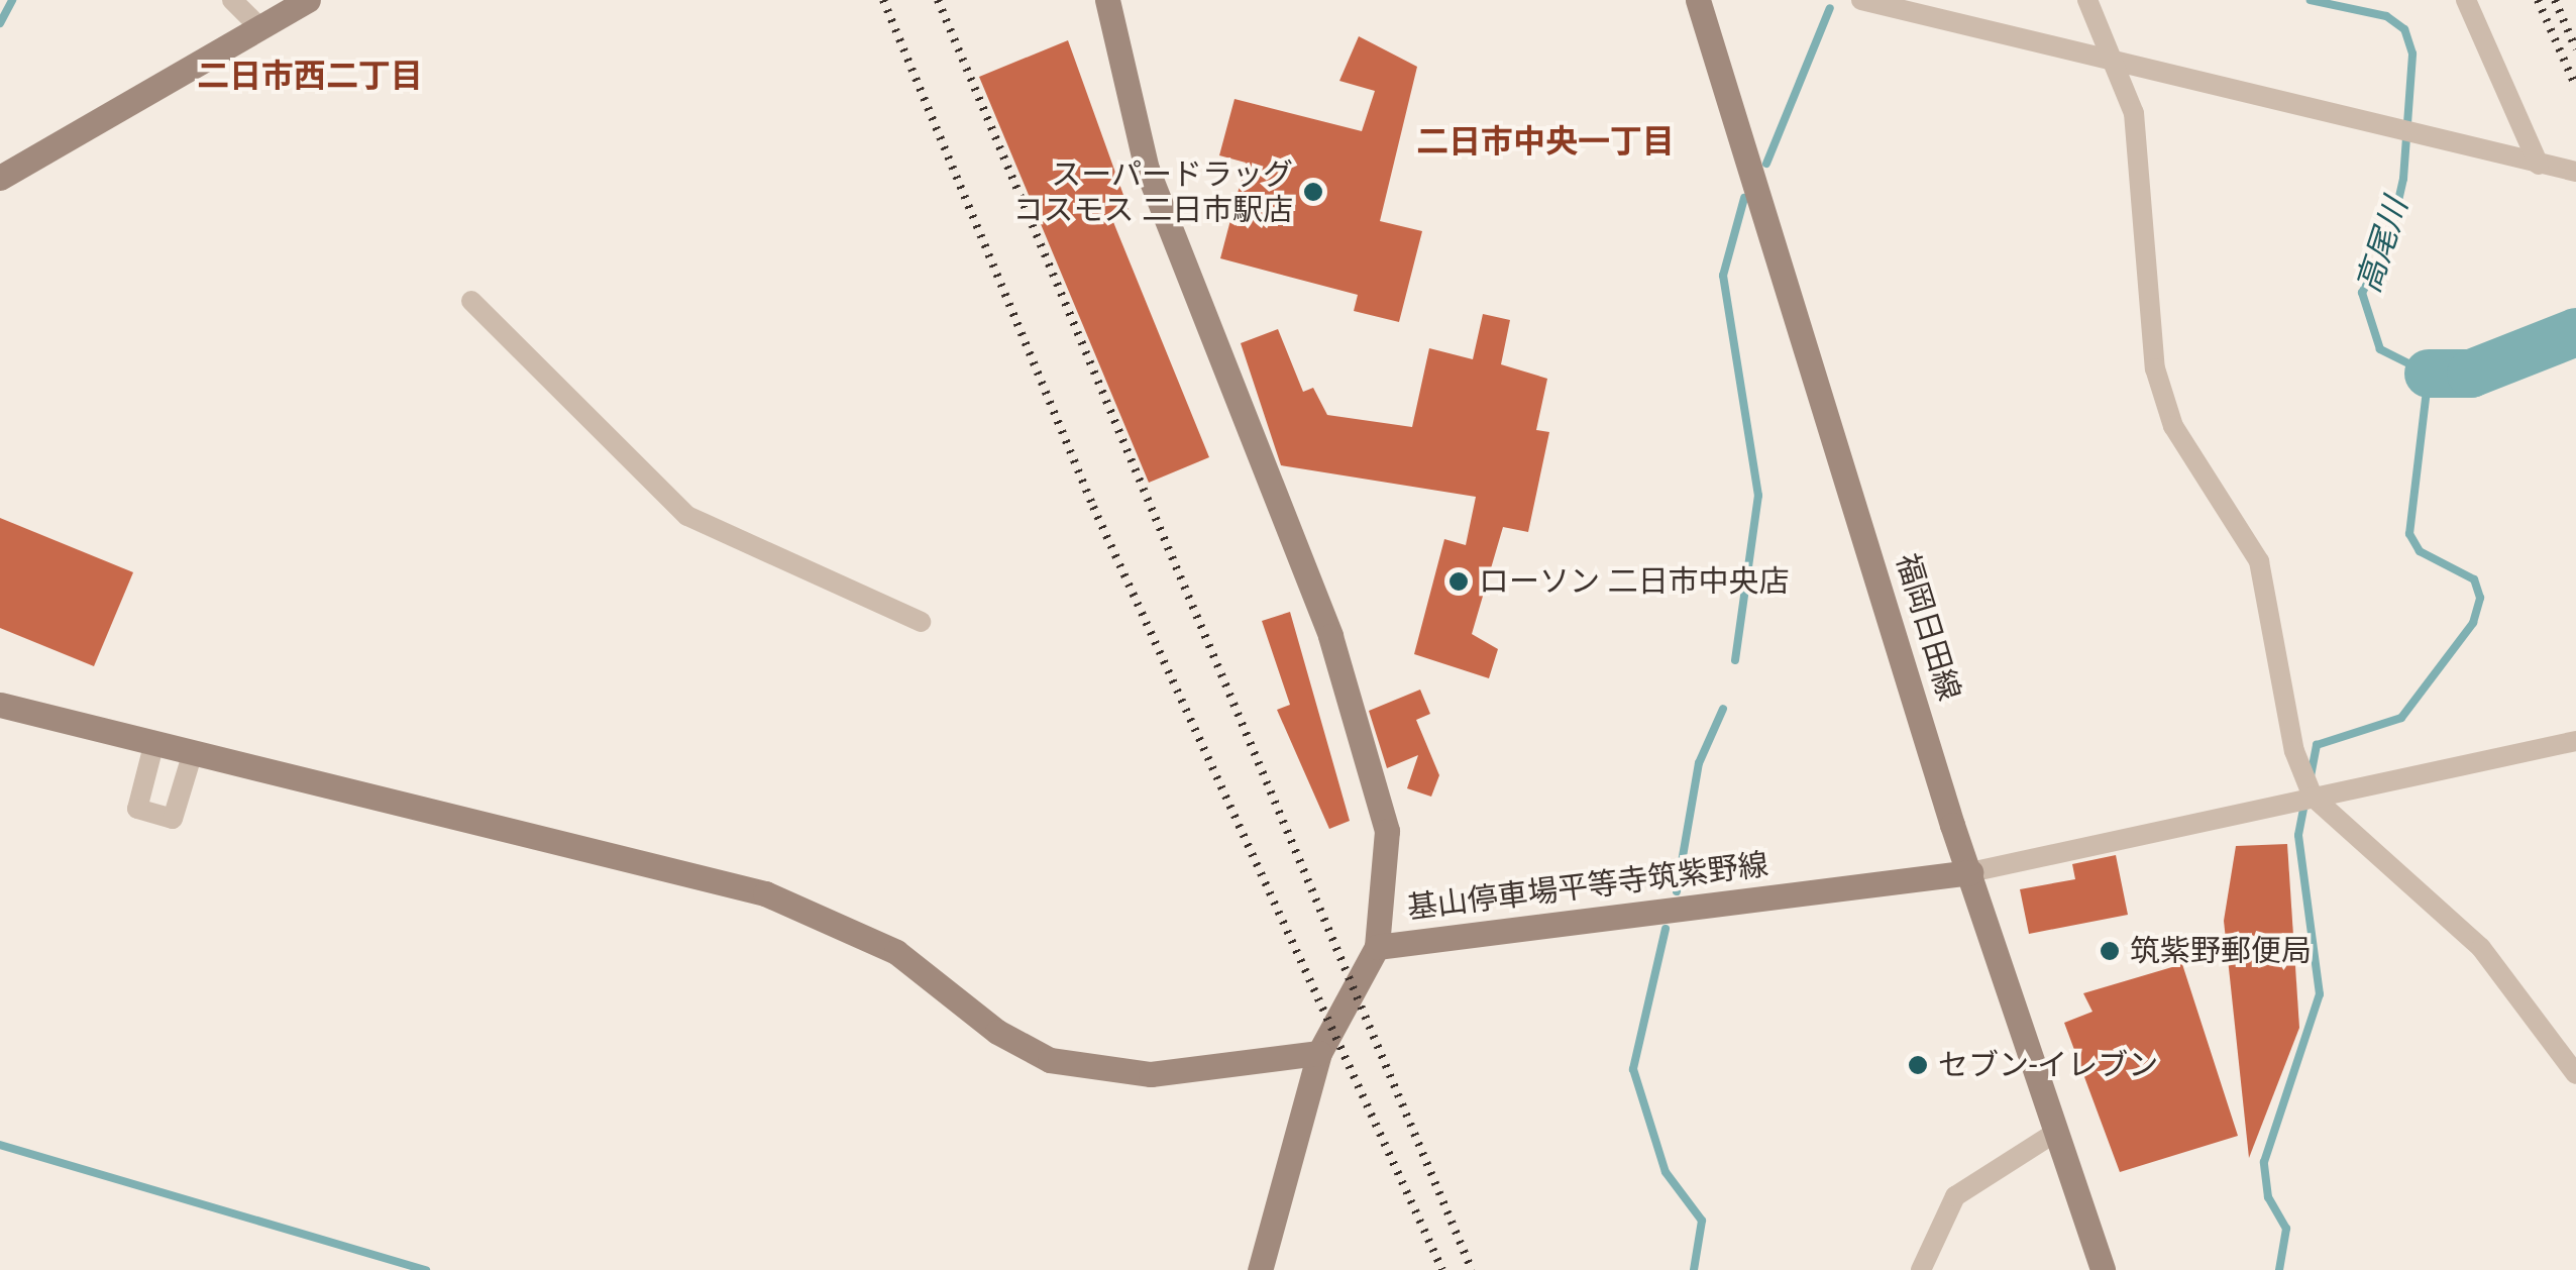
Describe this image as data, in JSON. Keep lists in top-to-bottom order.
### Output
{
  "streets": {
    "street": ["福岡日田線", "基山停車場平等寺筑紫野線"]
  },
  "crossings": [
    ["福岡日田線", "基山停車場平等寺筑紫野線"]
  ],
  "districts": ["二日市西二丁目", "二日市中央一丁目"],
  "water": ["高尾川"],
  "places": [
    "スーパードラッグ コスモス 二日市駅店",
    "ローソン 二日市中央店",
    "筑紫野郵便局",
    "セブン-イレブン"
  ]
}
